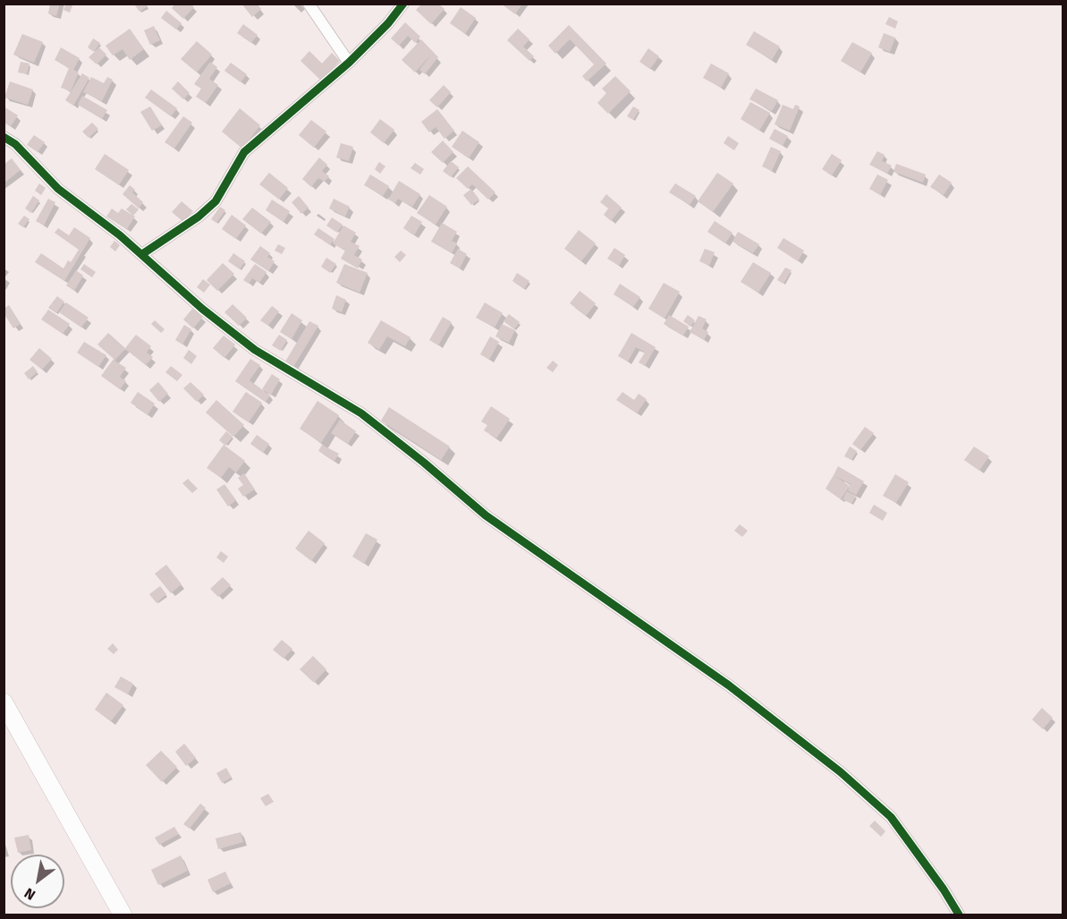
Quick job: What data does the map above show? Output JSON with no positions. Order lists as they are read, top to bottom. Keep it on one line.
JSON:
{"north":"bottom left"}
